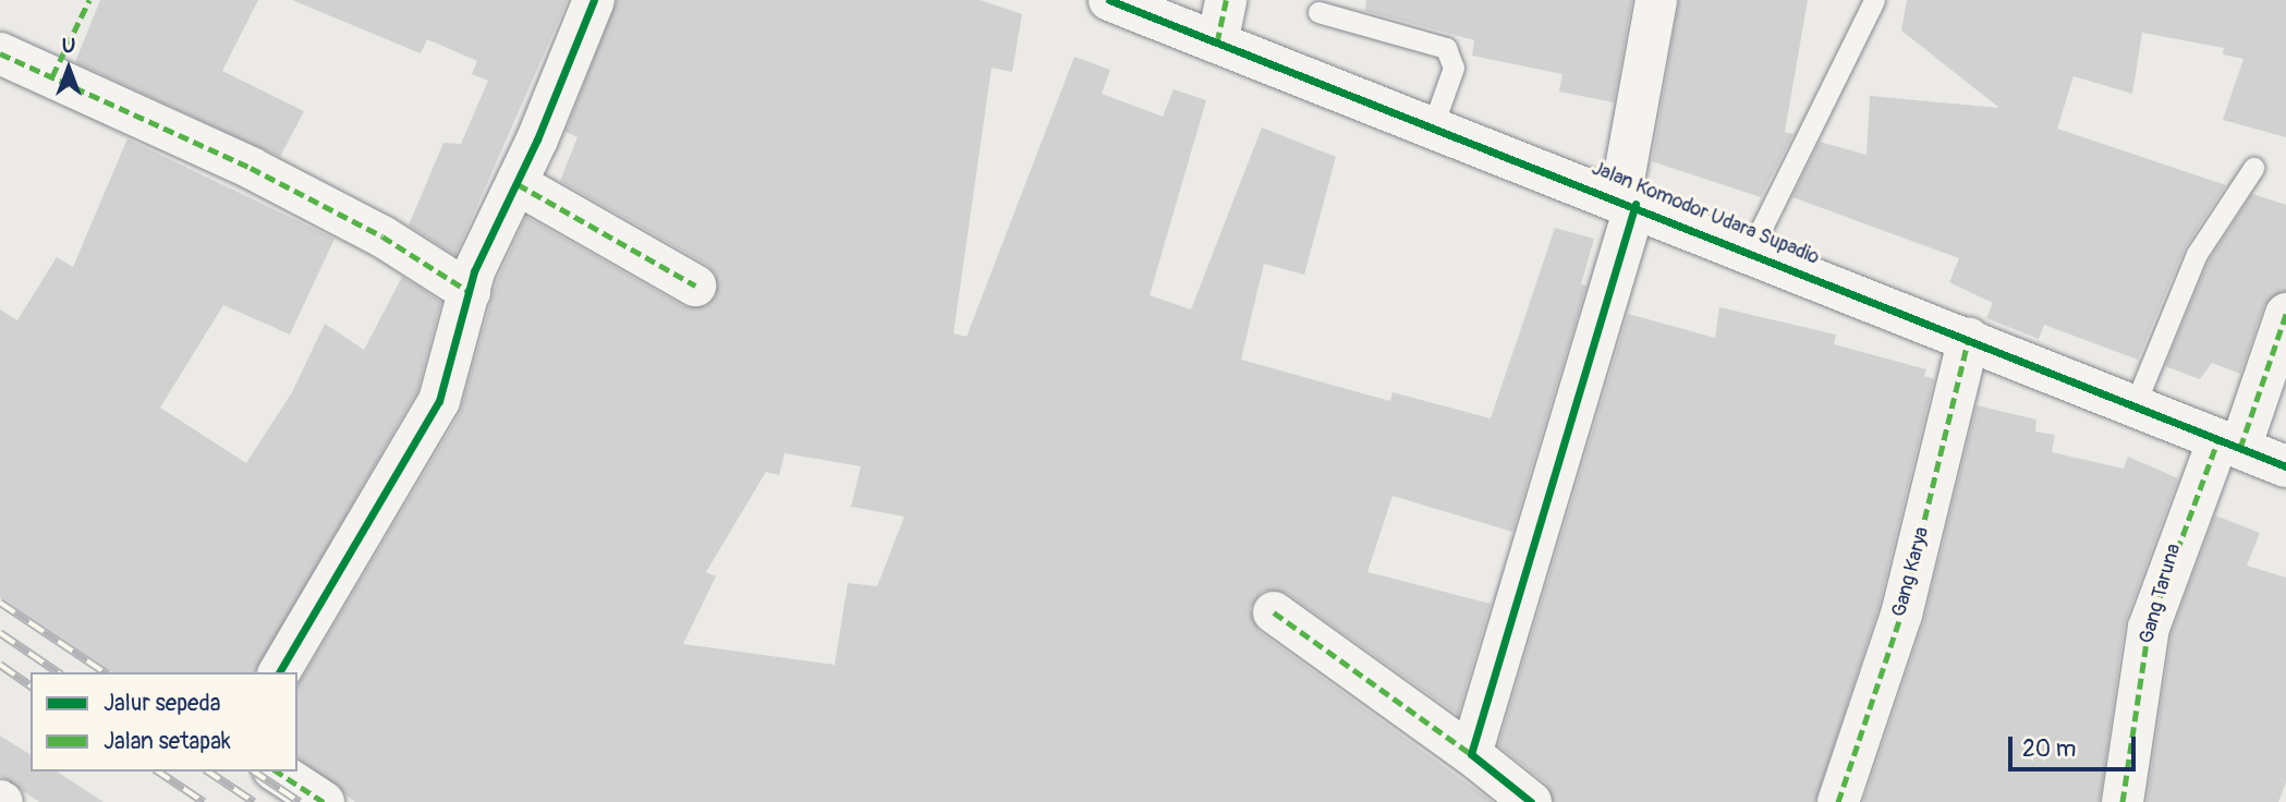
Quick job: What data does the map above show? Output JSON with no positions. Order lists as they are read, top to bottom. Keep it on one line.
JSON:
{"streets":{"street":["Jalan Komodor Udara Supadio","Gang Karya","Gang Taruna"]},"crossings":[["Jalan Komodor Udara Supadio","Gang Karya"],["Jalan Komodor Udara Supadio","Gang Taruna"]],"legend":["Jalur sepeda","Jalan setapak"],"scale_bar":"20 m","north":"top"}
